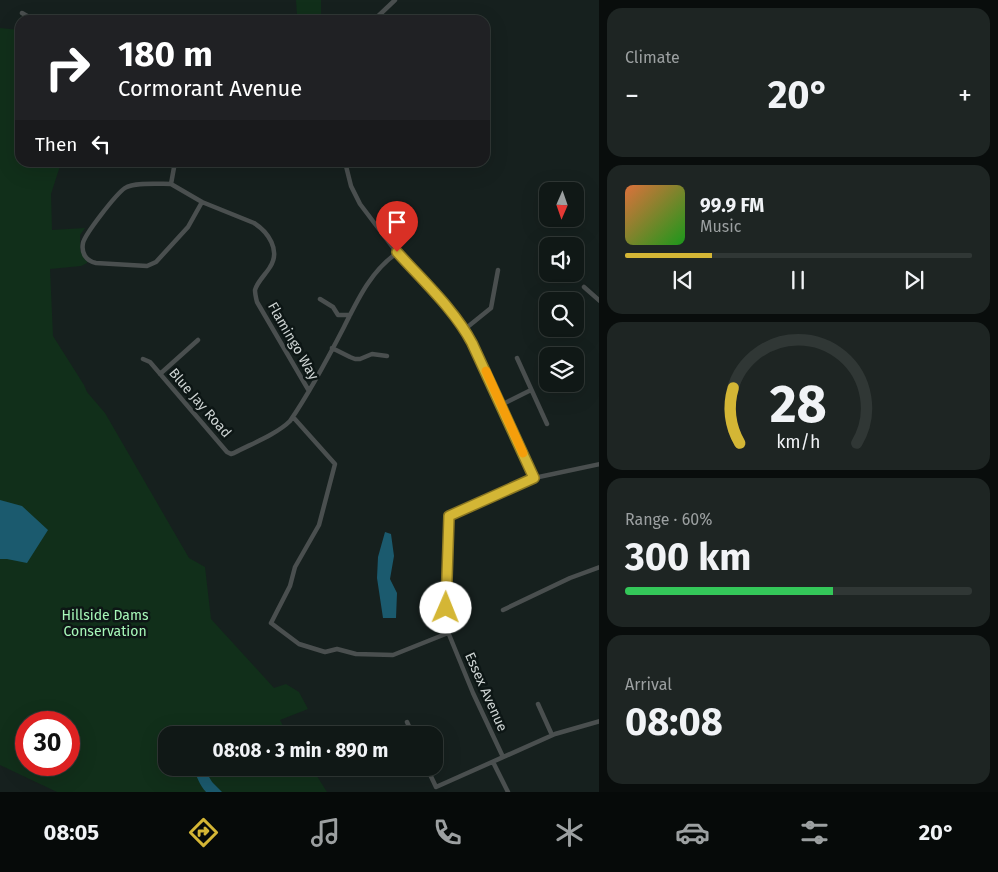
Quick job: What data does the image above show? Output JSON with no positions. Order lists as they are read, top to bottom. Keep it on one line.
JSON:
{"streets":{"street":["Flamingo Way","Blue Jay Road","Essex Avenue"]},"crossings":[["Flamingo Way","Blue Jay Road"]],"parks":["Hillside Dams Conservation"],"north":"bottom","page":{"tile":["Climate",["Range · 60%","300 km"],["Arrival","08:08"]],"turn":["180 m","Cormorant Avenue"],"heat":["−","20°","+"],"then":"Then","song":["99.9 FM","Music"],"limit":"30","trip":"08:08 · 3 min · 890 m","tabs":["08:05","20°"],"gauge":["28","km/h"]}}
